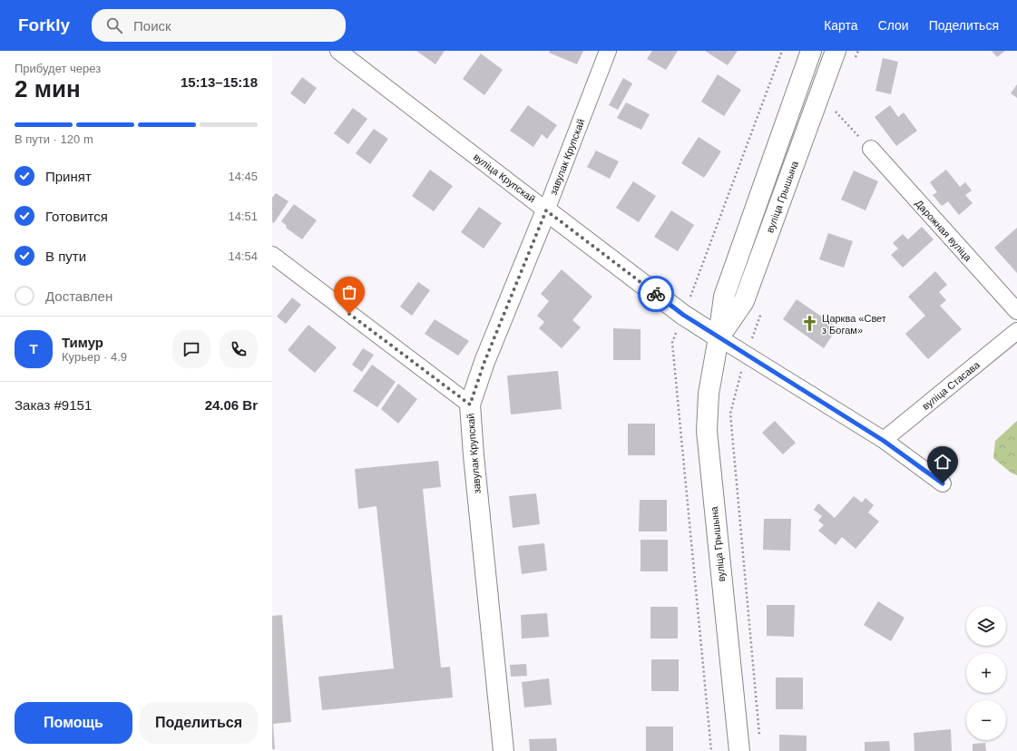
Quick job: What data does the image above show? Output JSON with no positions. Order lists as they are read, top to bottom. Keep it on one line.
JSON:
{"streets":{"main road":["завулак Крупскай","вуліца Крупскай","вуліца Грышына"],"street":["Дарожная вуліца","вуліца Стасава"]},"crossings":[["завулак Крупскай","вуліца Крупскай"],["вуліца Крупскай","вуліца Грышына"],["вуліца Крупскай","вуліца Стасава"]],"places":{"church":["Царква «Свет з Богам»"]},"page":{"header":"Forkly","search":"Поиск","nav":["Карта","Слои","Поделиться"],"heading":["2 мин","Прибудет через","15:13–15:18"],"panel":["Тимур","Курьер · 4.9","Заказ #9151","24.06 Br"],"bar":"В пути · 120 m","list":[["Принят","14:45"],["Готовится","14:51"],["В пути","14:54"],"Доставлен"],"round":"Т","map_buttons":["+","−"],"buttons":["Помощь","Поделиться"]}}
